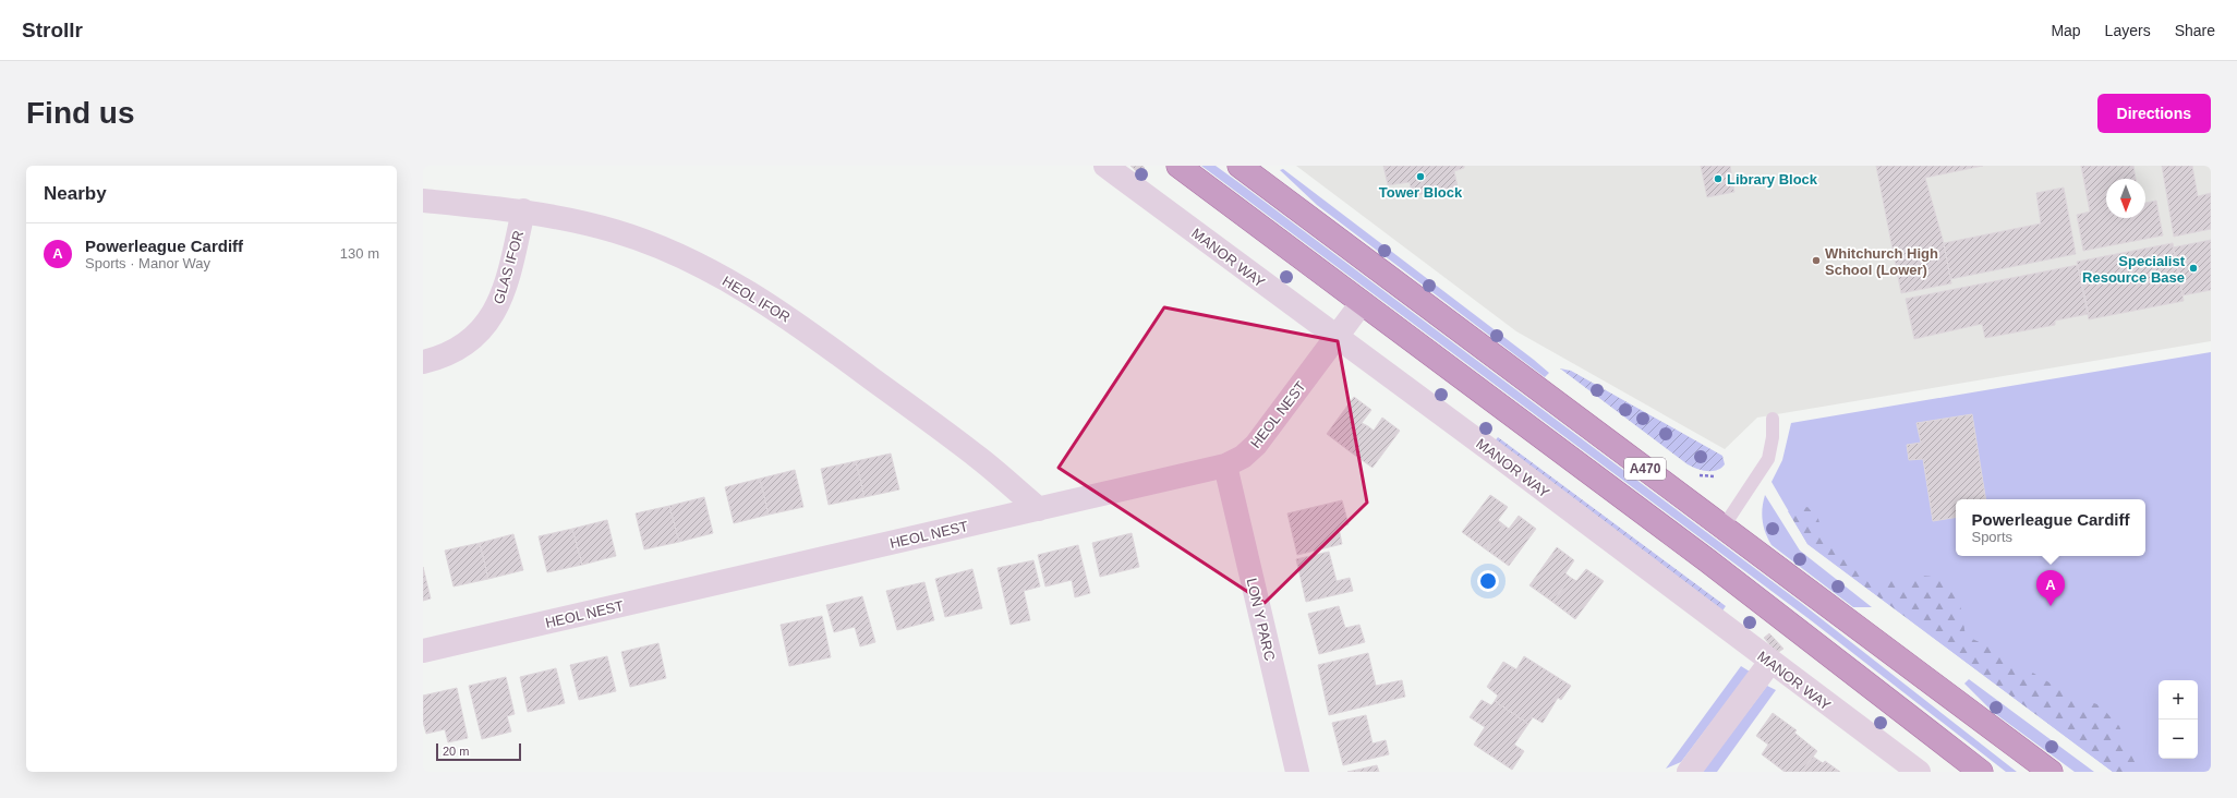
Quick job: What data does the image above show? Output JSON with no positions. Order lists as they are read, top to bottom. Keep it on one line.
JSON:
{"streets":{"highway":["A470"],"street":["MANOR WAY","GLAS IFOR","HEOL IFOR","HEOL NEST","LON Y PARC"]},"crossings":[["MANOR WAY","HEOL NEST"],["GLAS IFOR","HEOL IFOR"],["HEOL IFOR","HEOL NEST"],["HEOL NEST","A470"],["HEOL NEST","LON Y PARC"]],"places":["Tower Block","Library Block","Whitchurch High School (Lower)","Specialist Resource Base"],"scale_bar":"20 m","north":"bottom","page":{"header":"Strollr","nav":["Map","Layers","Share"],"buttons":"Directions","title":"Find us","heading":"Nearby","list":[{"mark":"A","name":"Powerleague Cardiff","note":"Sports · Manor Way","value":"130 m"}],"popup":["Powerleague Cardiff","Sports"],"pins":"A","map_buttons":["+","−"],"scale":"20 m"}}
